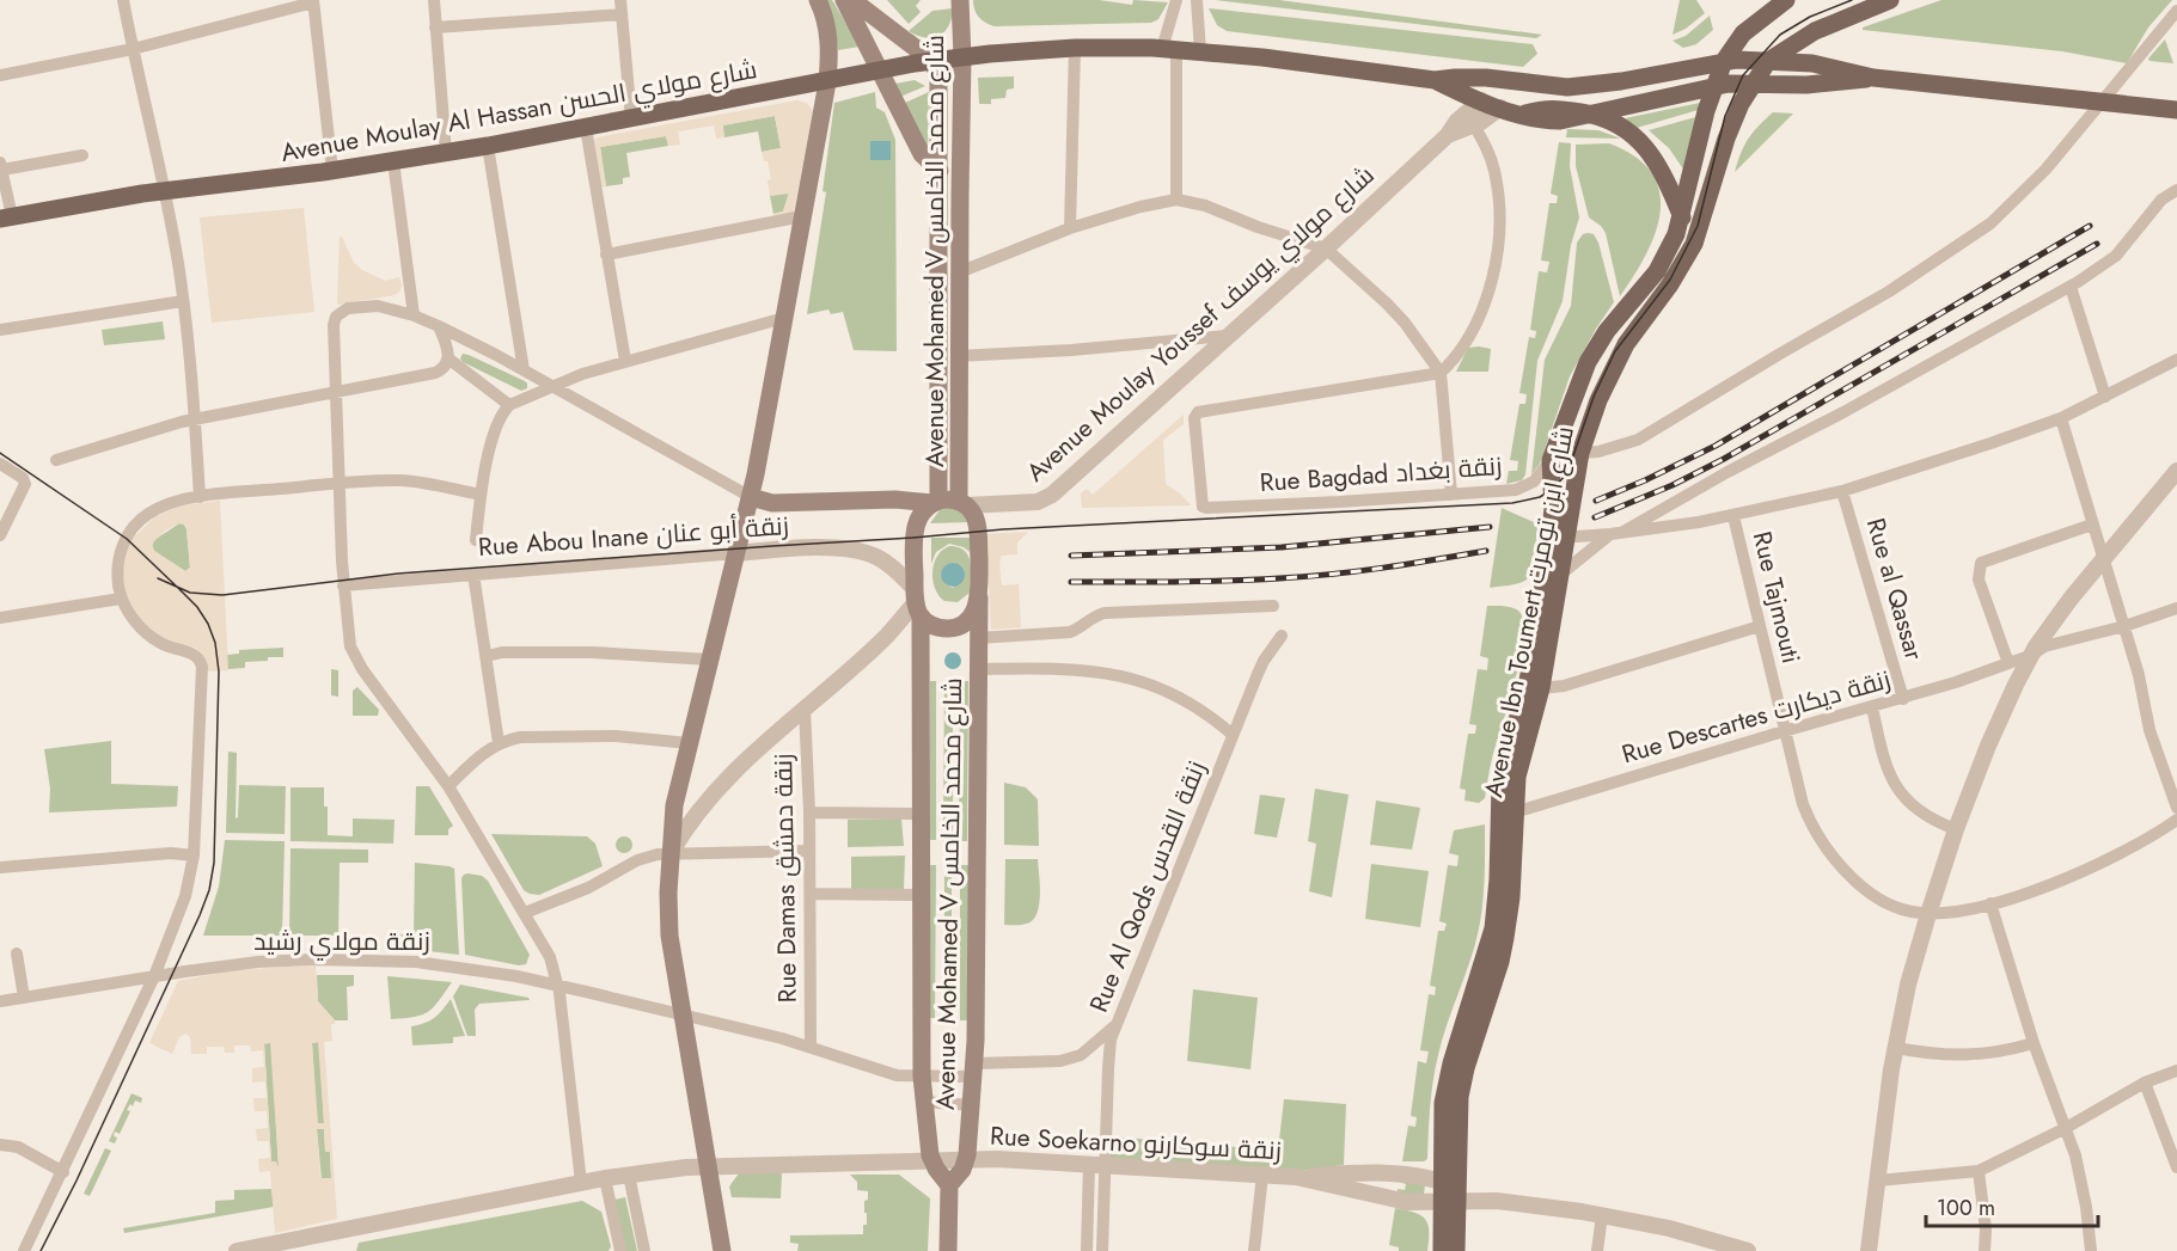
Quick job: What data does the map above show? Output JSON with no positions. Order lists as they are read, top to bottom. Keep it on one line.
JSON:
{"streets":{"main road":["Avenue Moulay Al Hassan شارع مولاي الحسن","Avenue Mohamed V شارع محمد الخامس","Avenue Ibn Toumert شارع ابن تومرت"],"street":["Avenue Moulay Youssef شارع مولاي يوسف","Rue Bagdad زنقة بغداد","Rue Abou Inane زنقة أبو عنان","Rue al Qassar","Rue Tajmouti","Rue Descartes زنقة ديكارت","Rue Damas زنقة دمشق","Rue Al Qods زنقة القدس","زنقة مولاي رشيد","Rue Soekarno زنقة سوكارنو"]},"crossings":[["Avenue Moulay Al Hassan شارع مولاي الحسن","Avenue Mohamed V شارع محمد الخامس"],["Avenue Mohamed V شارع محمد الخامس","Avenue Moulay Youssef شارع مولاي يوسف"],["Avenue Mohamed V شارع محمد الخامس","Rue Abou Inane زنقة أبو عنان"],["Avenue Mohamed V شارع محمد الخامس","زنقة مولاي رشيد"],["Avenue Mohamed V شارع محمد الخامس","Rue Soekarno زنقة سوكارنو"],["Rue Bagdad زنقة بغداد","Avenue Ibn Toumert شارع ابن تومرت"],["Rue al Qassar","Rue Descartes زنقة ديكارت"],["Rue Tajmouti","Rue Descartes زنقة ديكارت"],["Avenue Ibn Toumert شارع ابن تومرت","Rue Descartes زنقة ديكارت"],["Avenue Ibn Toumert شارع ابن تومرت","Rue Soekarno زنقة سوكارنو"],["Rue Damas زنقة دمشق","زنقة مولاي رشيد"],["Rue Al Qods زنقة القدس","زنقة مولاي رشيد"],["Rue Al Qods زنقة القدس","Rue Soekarno زنقة سوكارنو"]],"scale_bar":"100 m"}
